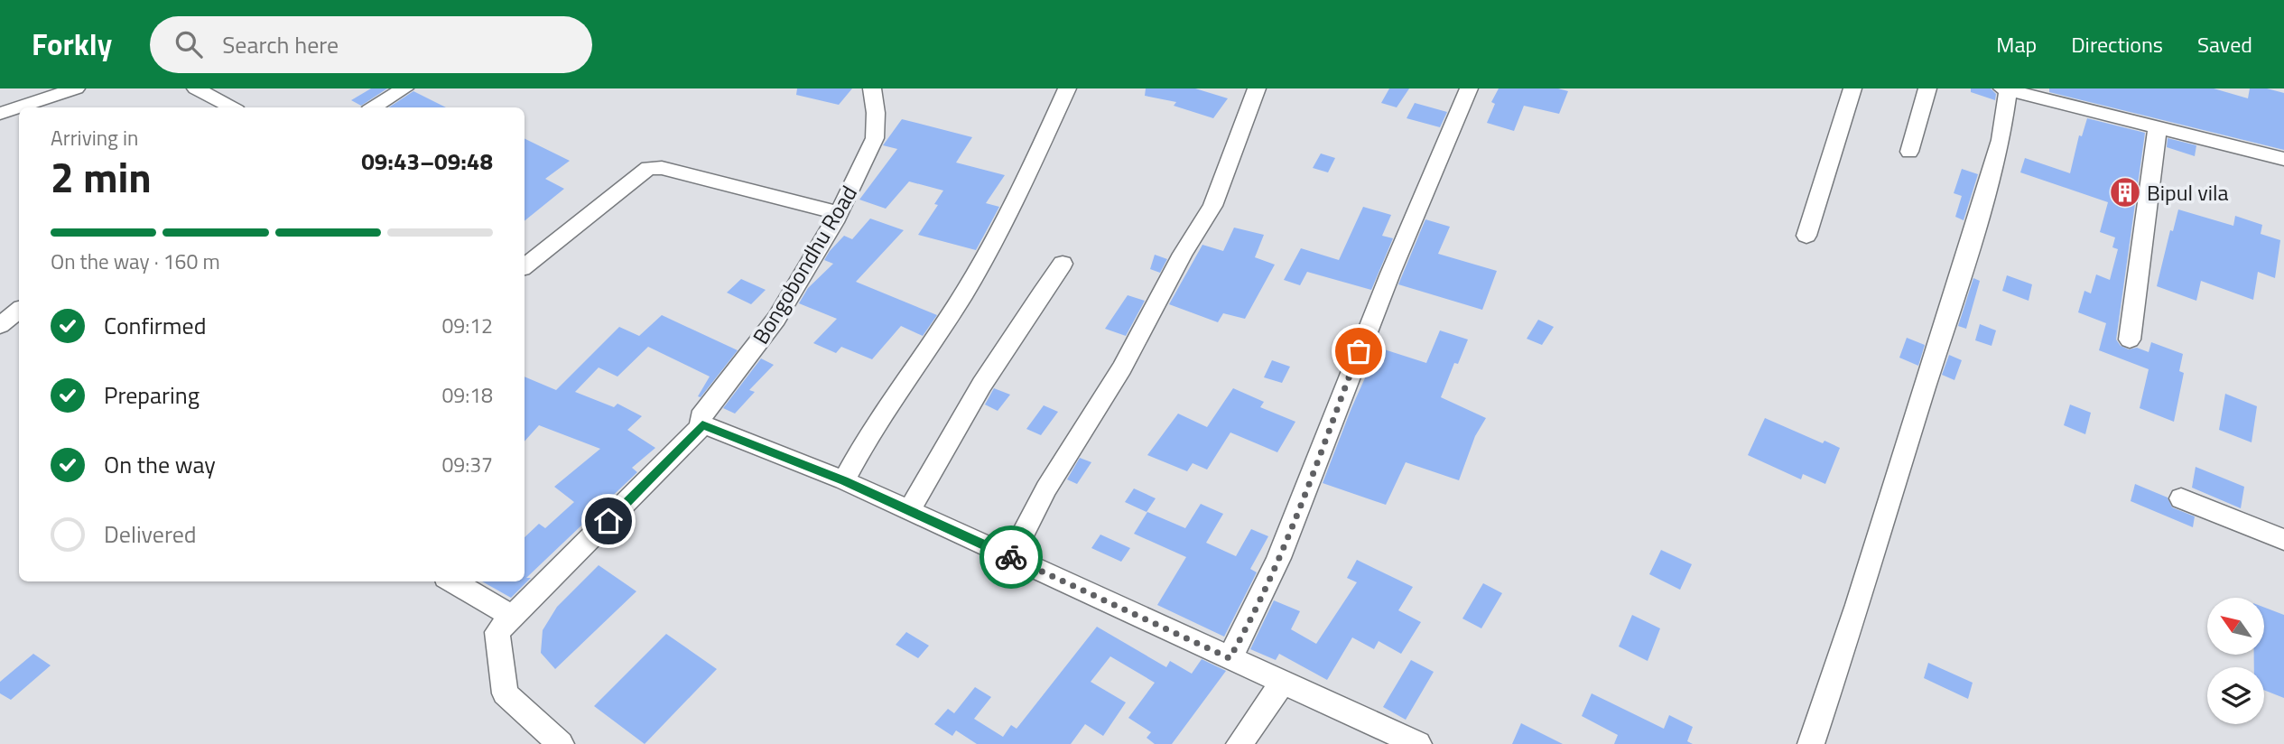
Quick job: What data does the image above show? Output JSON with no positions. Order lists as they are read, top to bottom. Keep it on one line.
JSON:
{"streets":{"street":["Bongobondhu Road"]},"places":{"building":["Bipul vila"]},"north":"top left","page":{"header":"Forkly","search":"Search here","nav":["Map","Directions","Saved"],"heading":["2 min","Arriving in","09:43–09:48"],"bar":"On the way · 160 m","list":[["Confirmed","09:12"],["Preparing","09:18"],["On the way","09:37"],"Delivered"]}}
